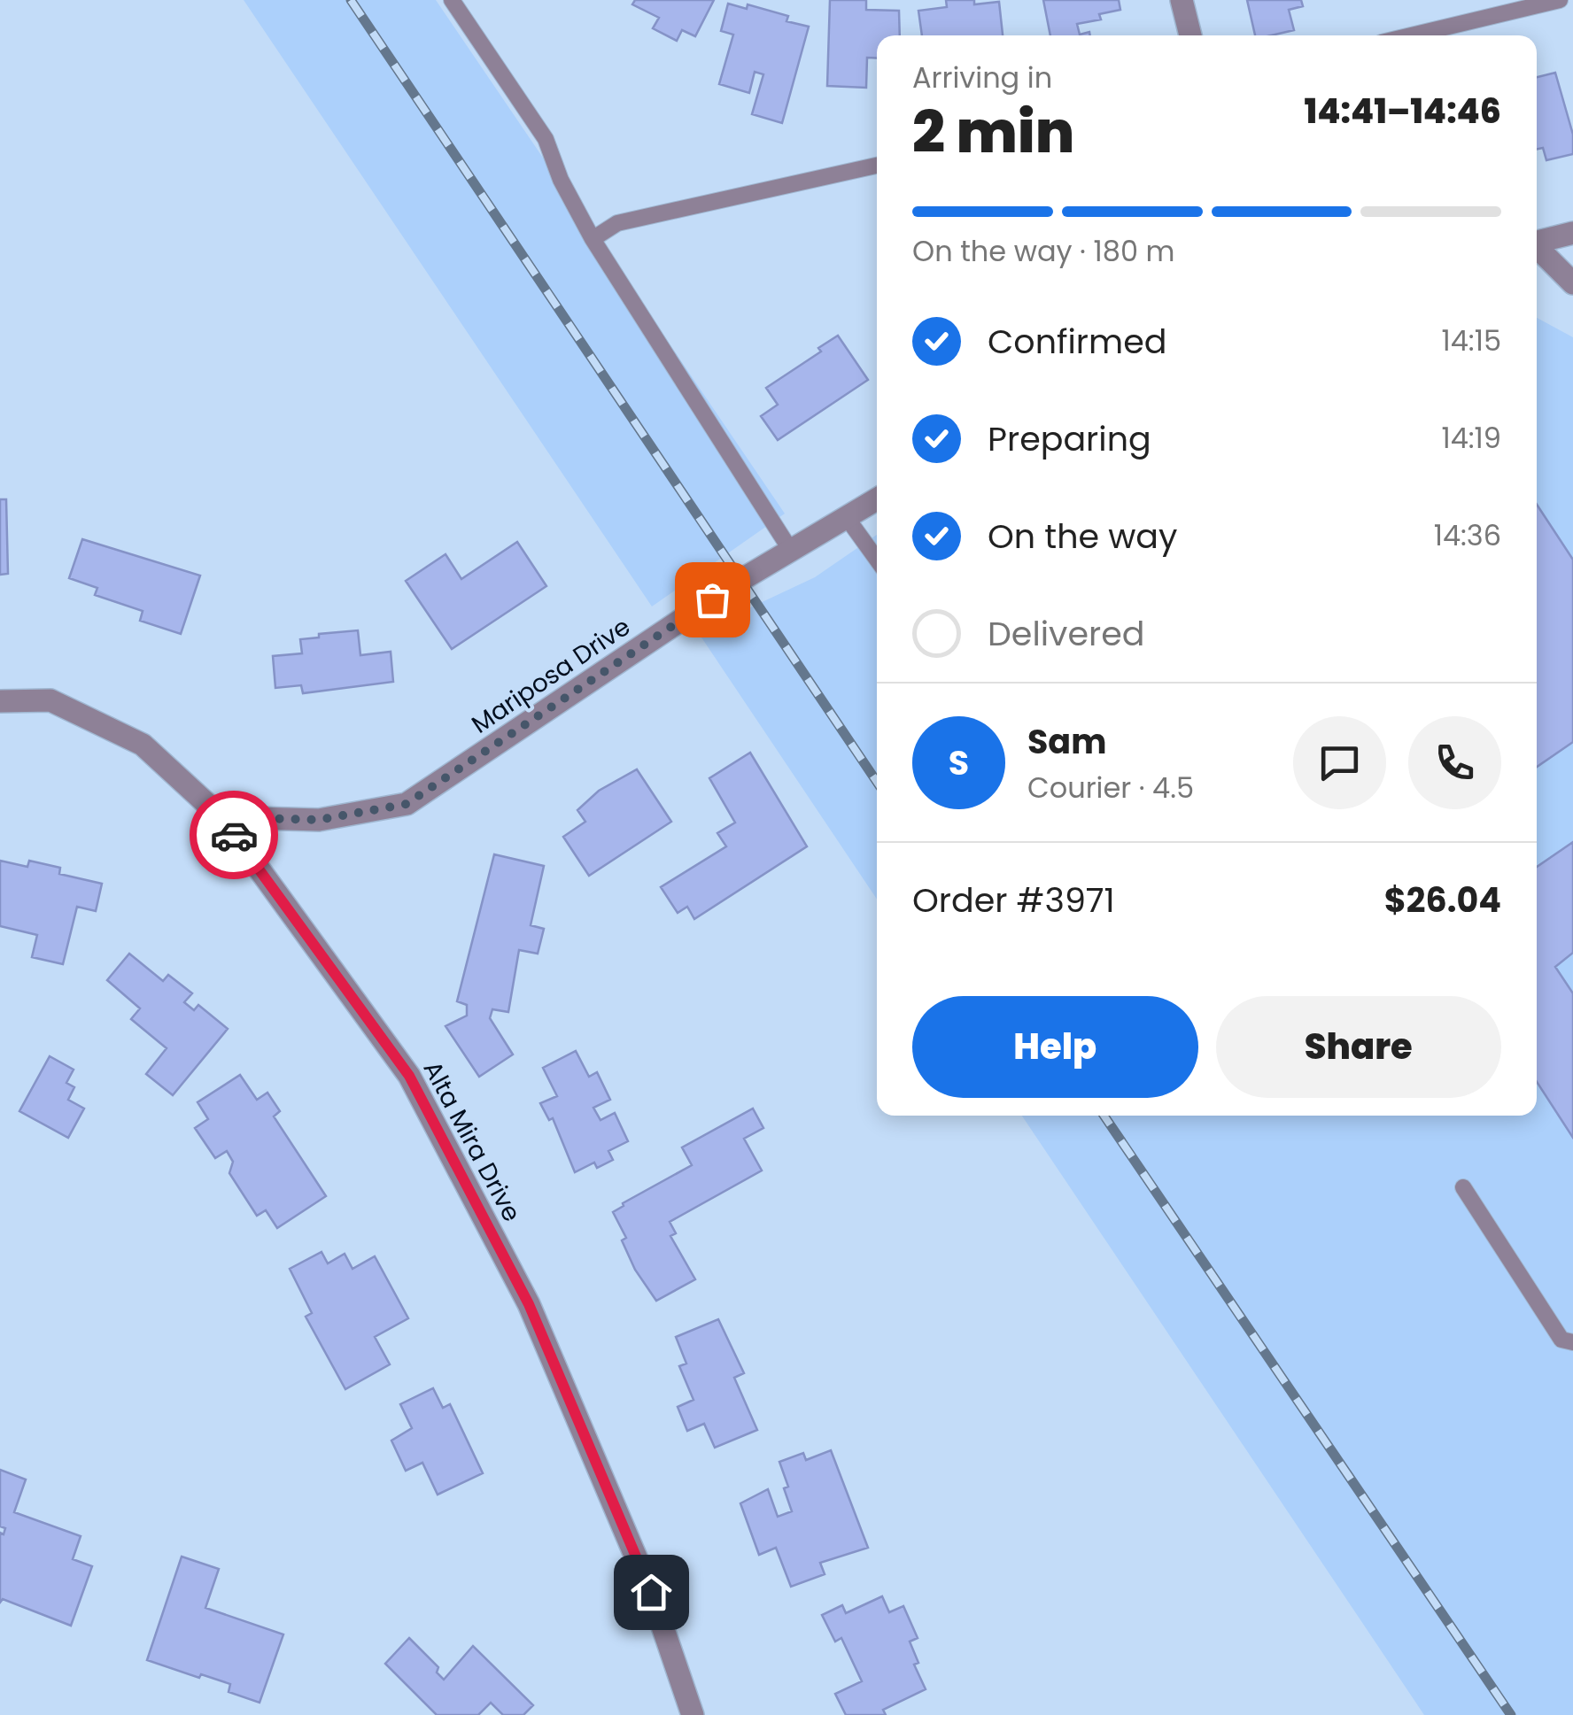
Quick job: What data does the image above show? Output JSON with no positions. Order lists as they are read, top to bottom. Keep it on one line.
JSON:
{"streets":{"street":["Mariposa Drive","Alta Mira Drive"]},"crossings":[["Mariposa Drive","Alta Mira Drive"]],"page":{"heading":["2 min","Arriving in","14:41–14:46"],"panel":["Sam","Courier · 4.5","Order #3971","$26.04"],"bar":"On the way · 180 m","list":[["Confirmed","14:15"],["Preparing","14:19"],["On the way","14:36"],"Delivered"],"round":"S","buttons":["Help","Share"]}}
